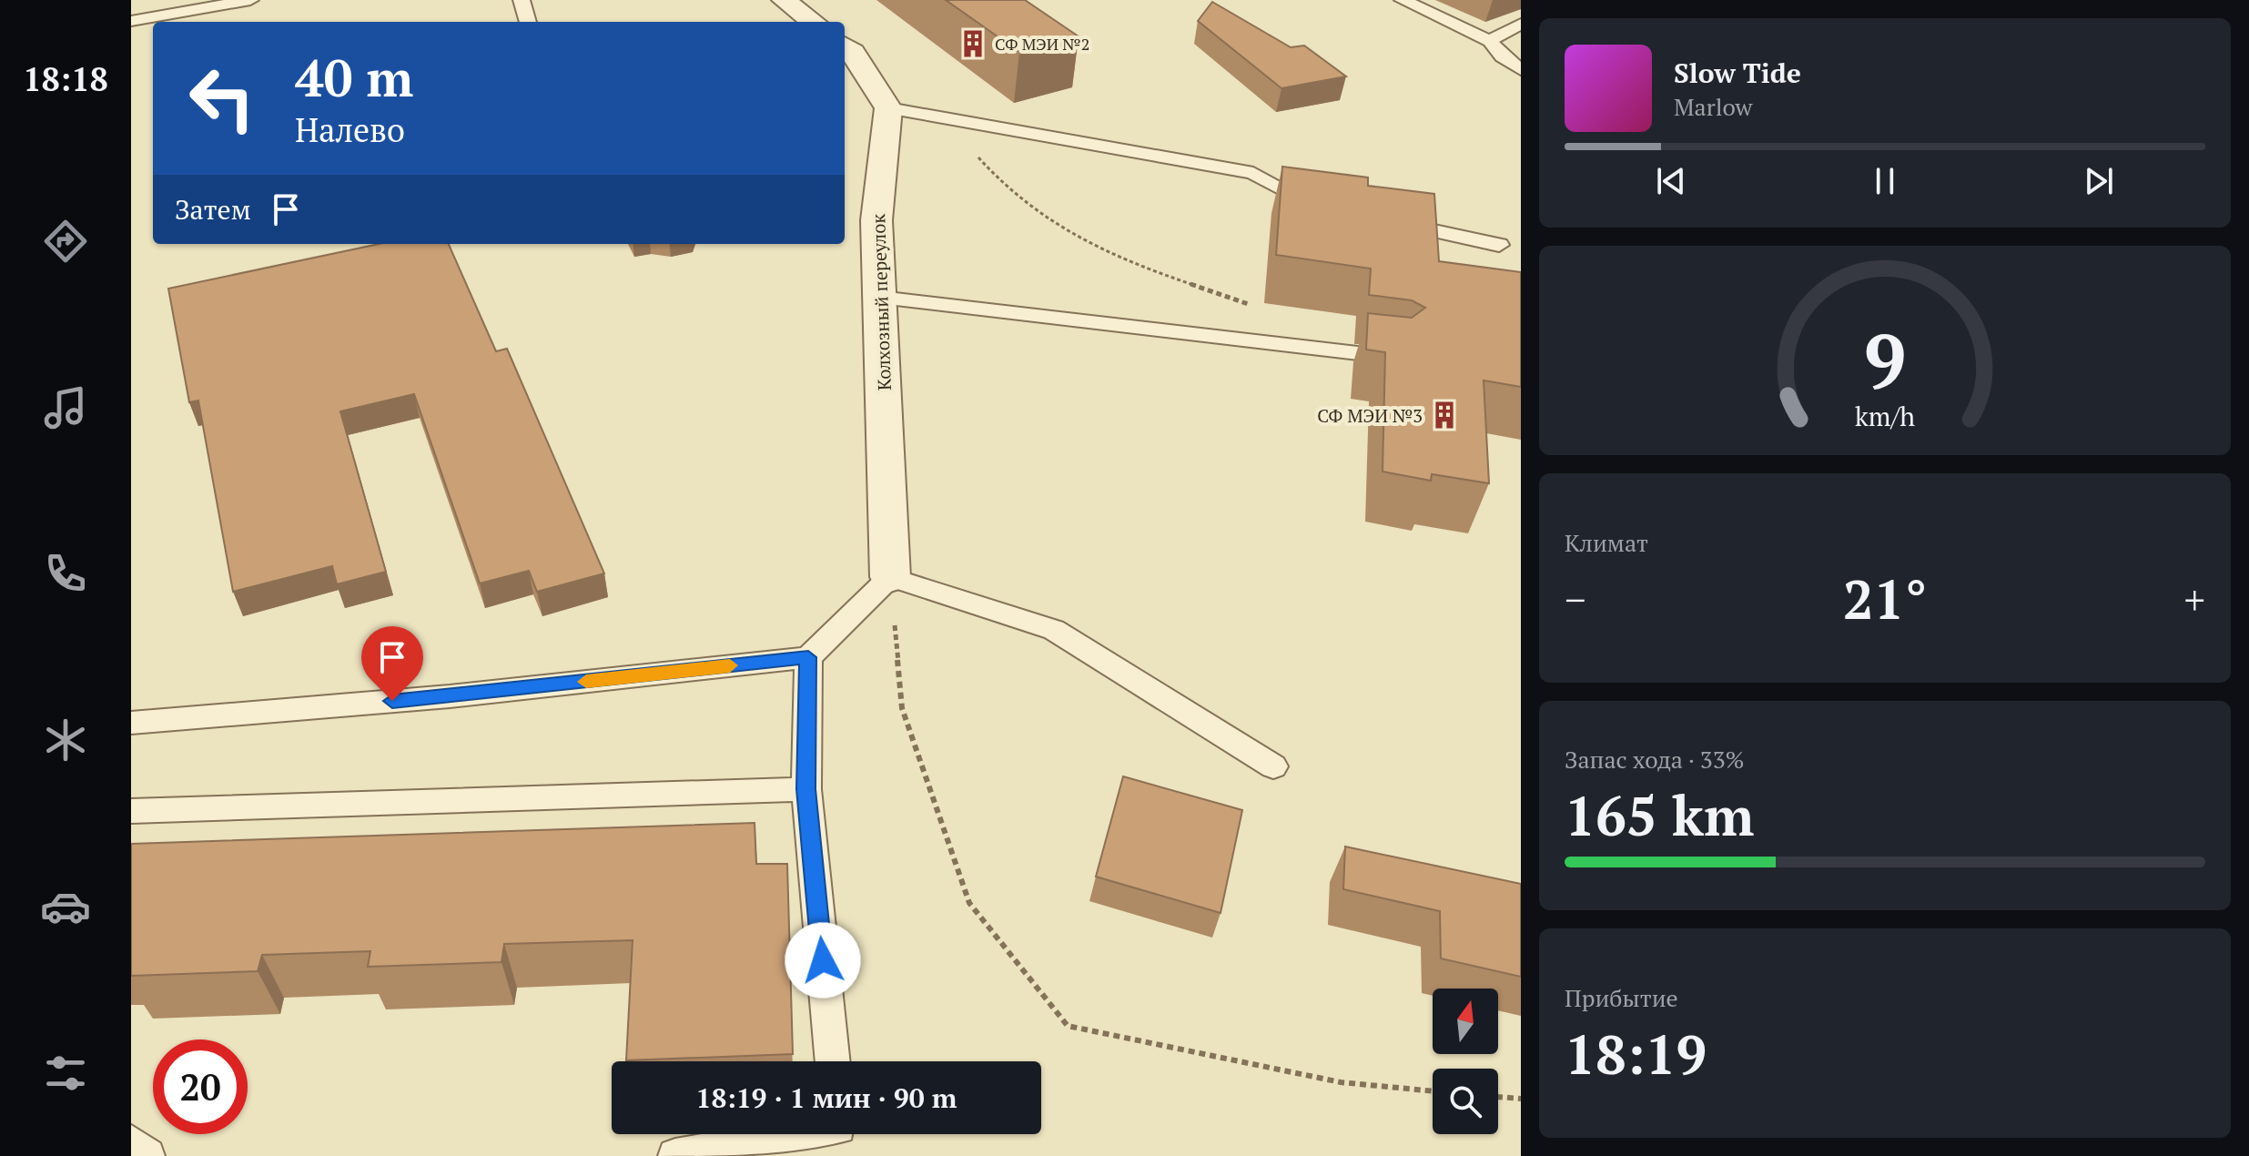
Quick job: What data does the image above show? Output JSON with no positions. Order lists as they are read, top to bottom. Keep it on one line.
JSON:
{"streets":{"street":["Колхозный переулок"]},"places":{"building":["СФ МЭИ №2","СФ МЭИ №3"]},"north":"top","page":{"tabs":"18:18","turn":["40 m","Налево"],"song":["Slow Tide","Marlow"],"then":"Затем","tile":["Климат",["Запас хода · 33%","165 km"],["Прибытие","18:19"]],"heat":["−","21°","+"],"limit":"20","trip":"18:19 · 1 мин · 90 m","gauge":["9","km/h"]}}
